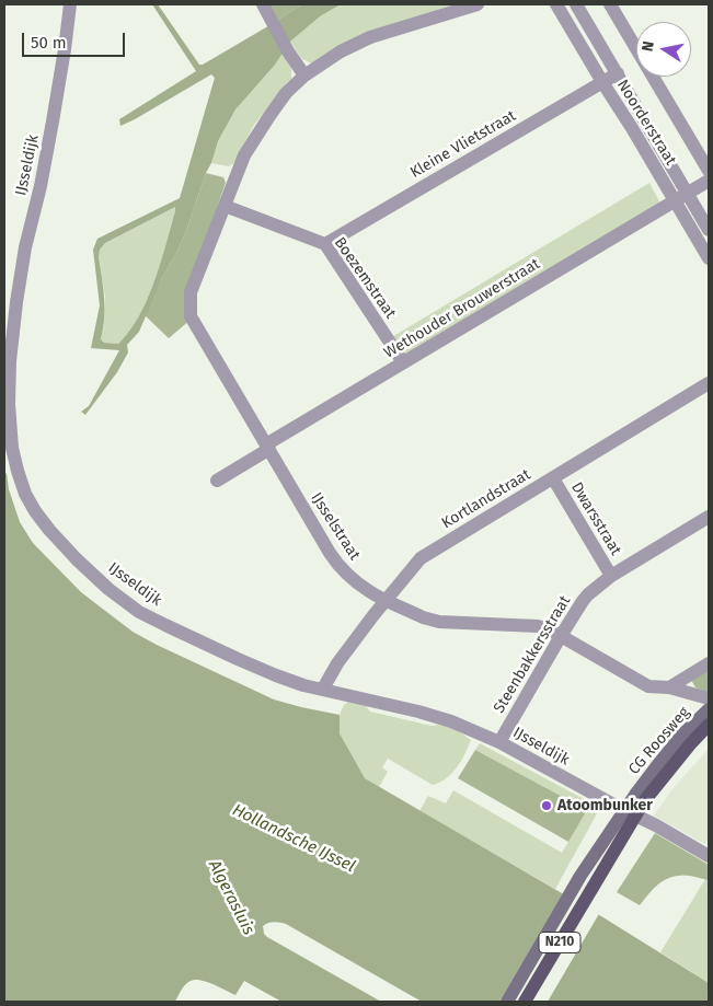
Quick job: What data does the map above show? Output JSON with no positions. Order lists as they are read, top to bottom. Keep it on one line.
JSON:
{"streets":{"main road":["CG Roosweg","N210"],"street":["Noorderstraat","Kleine Vlietstraat","IJsseldijk","Boezemstraat","Wethouder Brouwerstraat","Kortlandstraat","Dwarsstraat","IJsselstraat","Steenbakkersstraat"]},"crossings":[["Noorderstraat","Kleine Vlietstraat"],["Noorderstraat","Wethouder Brouwerstraat"],["Kleine Vlietstraat","Boezemstraat"],["IJsseldijk","Kortlandstraat"],["IJsseldijk","Steenbakkersstraat"],["Boezemstraat","Wethouder Brouwerstraat"],["Boezemstraat","IJsselstraat"],["Wethouder Brouwerstraat","IJsselstraat"],["Kortlandstraat","Dwarsstraat"],["Kortlandstraat","IJsselstraat"],["Dwarsstraat","Steenbakkersstraat"],["IJsselstraat","Steenbakkersstraat"]],"water":["Hollandsche IJssel","Algerasluis"],"places":["Atoombunker"],"scale_bar":"50 m","north":"left"}
